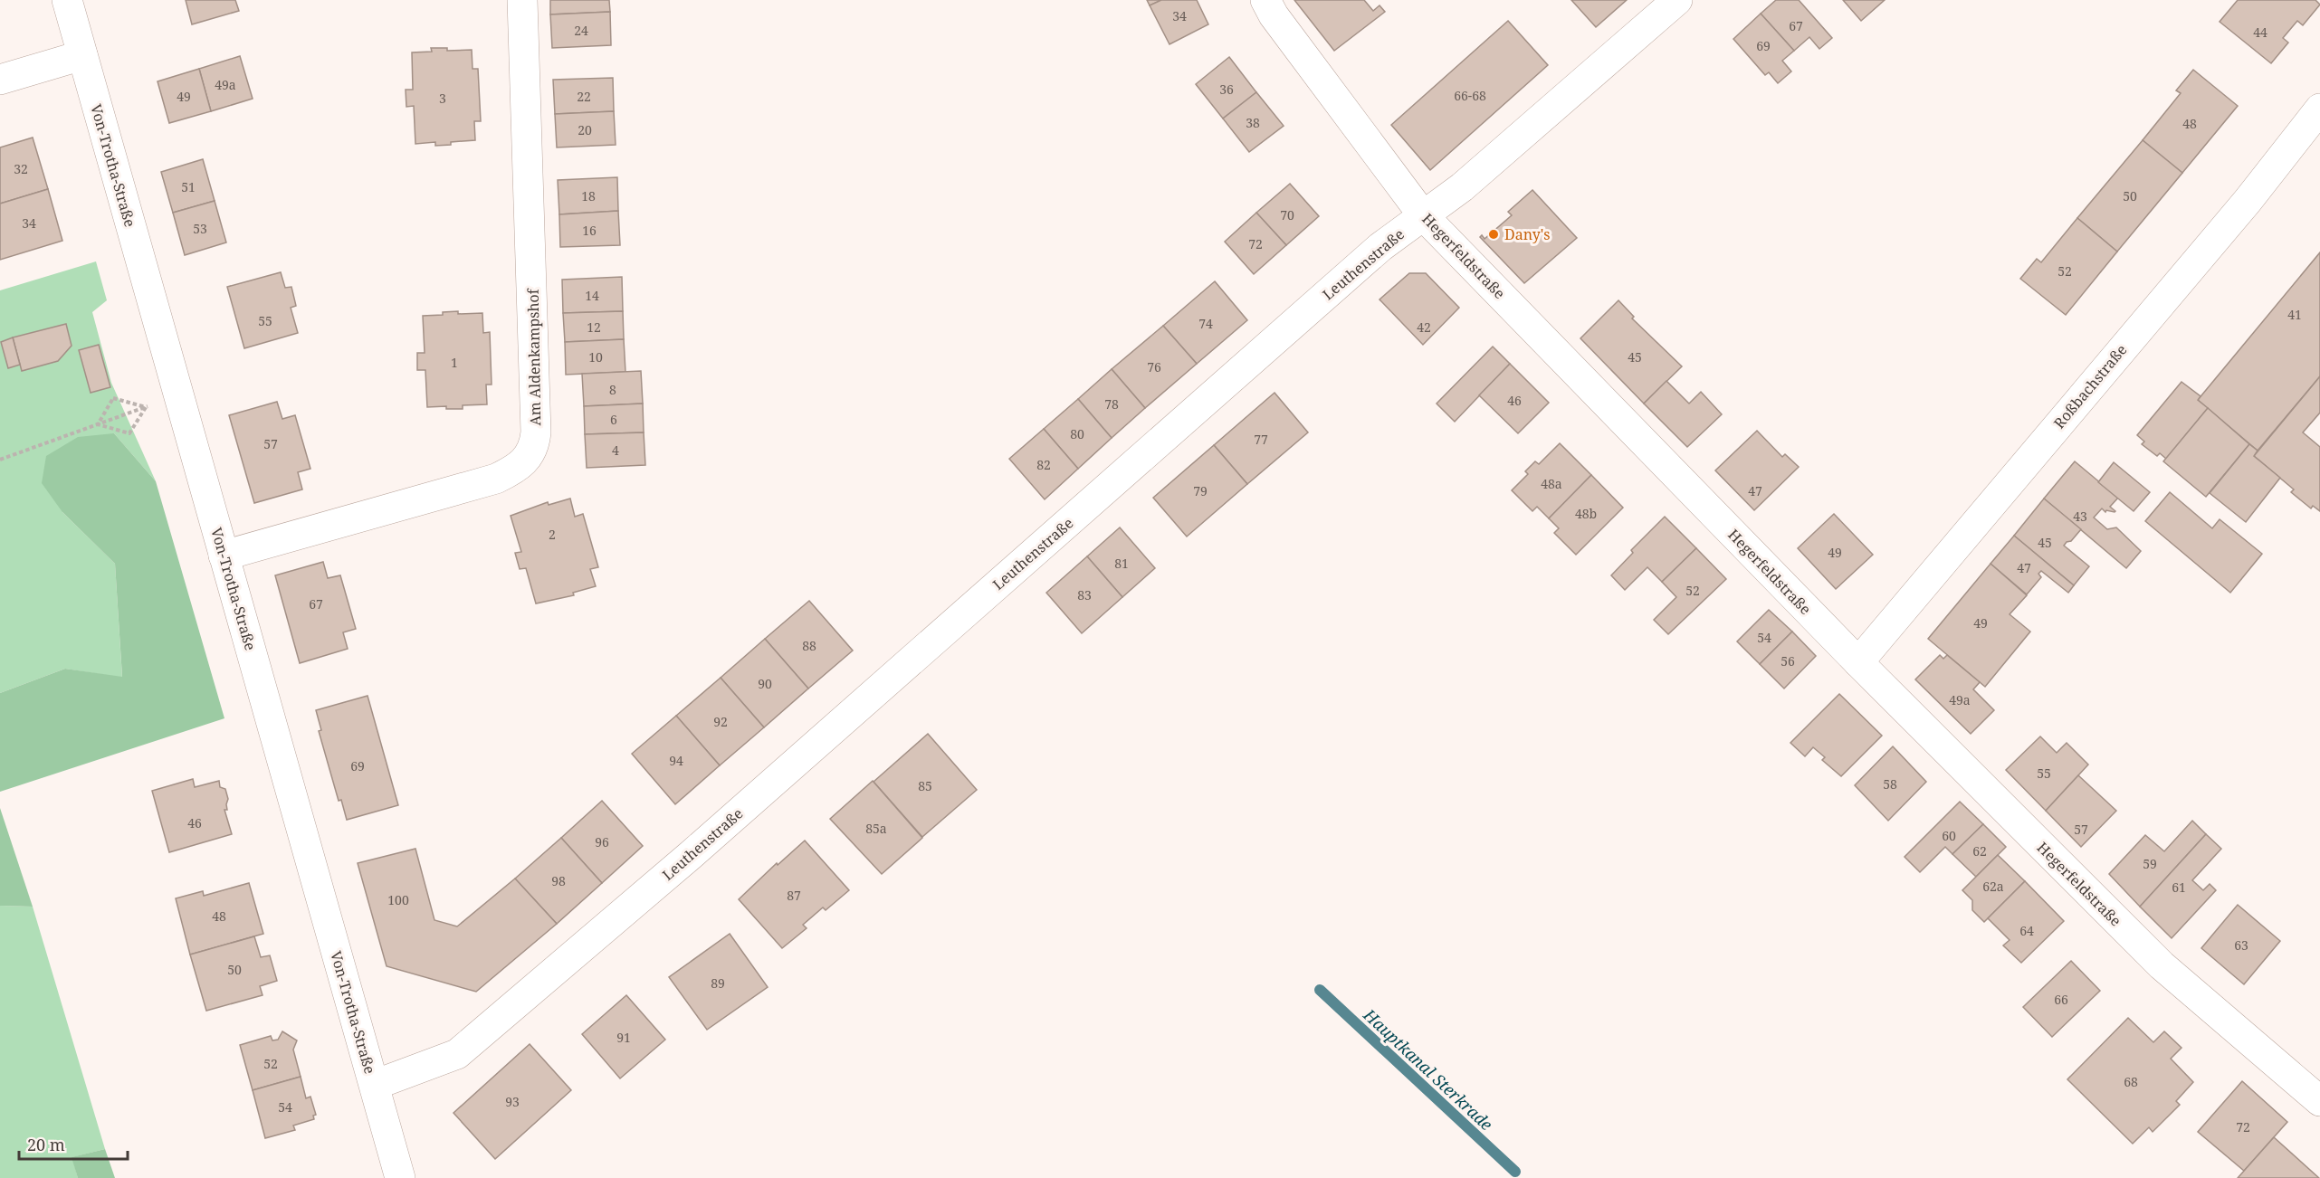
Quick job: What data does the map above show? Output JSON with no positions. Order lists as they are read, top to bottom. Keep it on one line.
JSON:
{"streets":{"street":["Von-Trotha-Straße","Hegerfeldstraße","Leuthenstraße","Am Aldenkampshof","Roßbachstraße"]},"crossings":[["Von-Trotha-Straße","Leuthenstraße"],["Von-Trotha-Straße","Am Aldenkampshof"],["Hegerfeldstraße","Leuthenstraße"],["Hegerfeldstraße","Roßbachstraße"]],"water":["Hauptkanal Sterkrade"],"places":["Dany's"],"house_numbers":["34","67","24","44","69","49a","36","66-68","49","22","3","38","48","20","32","51","18","50","70","34","53","16","72","52","14","41","55","74","12","42","10","45","1","76","8","46","78","6","80","77","57","4","82","48a","79","47","48b","43","2","45","49","81","47","52","83","67","49","54","88","56","90","49a","92","94","69","55","58","85","46","85a","57","60","96","62","59","98","62a","61","87","100","48","64","63","50","89","66","91","52","68","93","54","72"],"scale_bar":"20 m"}
